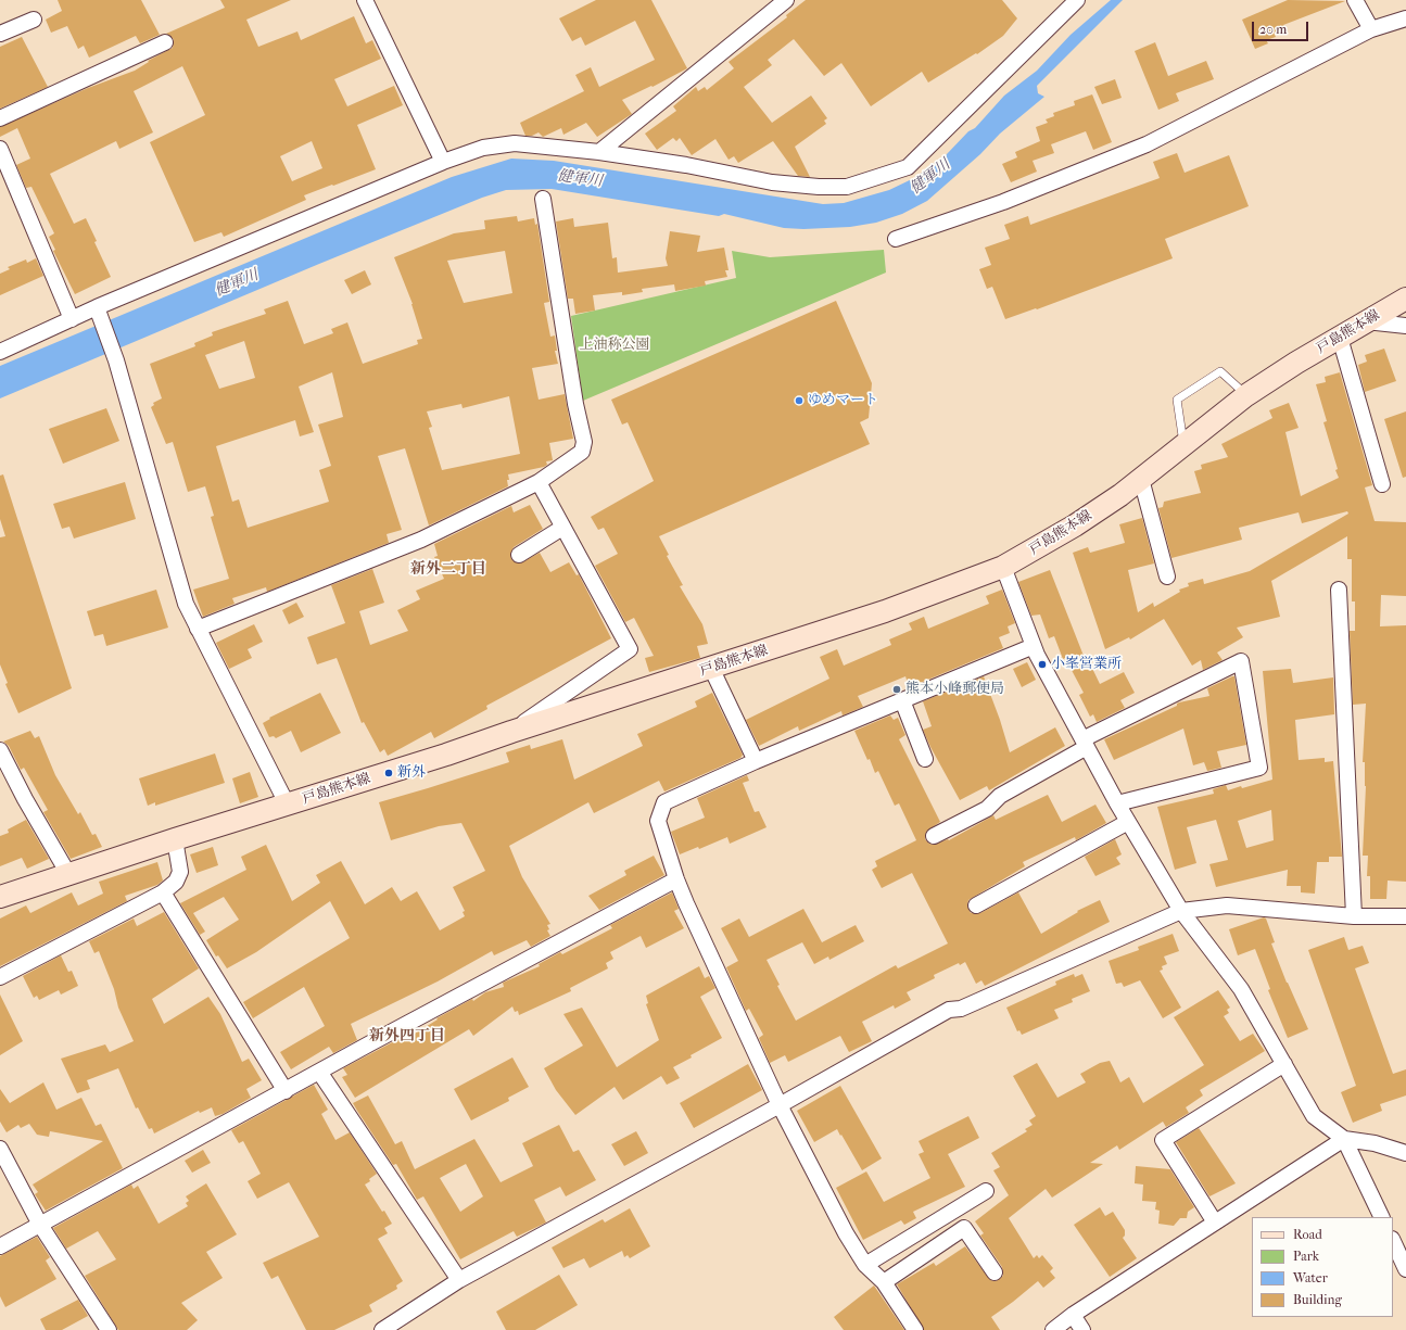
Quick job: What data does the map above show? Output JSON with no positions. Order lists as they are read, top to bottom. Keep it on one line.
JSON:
{"streets":{"main road":["戸島熊本線"]},"districts":["新外二丁目","新外四丁目"],"water":["健軍川"],"parks":["上油称公園"],"places":["ゆめマート","小峯営業所","熊本小峰郵便局","新外"],"legend":["Road","Park","Water","Building"],"scale_bar":"20 m"}
